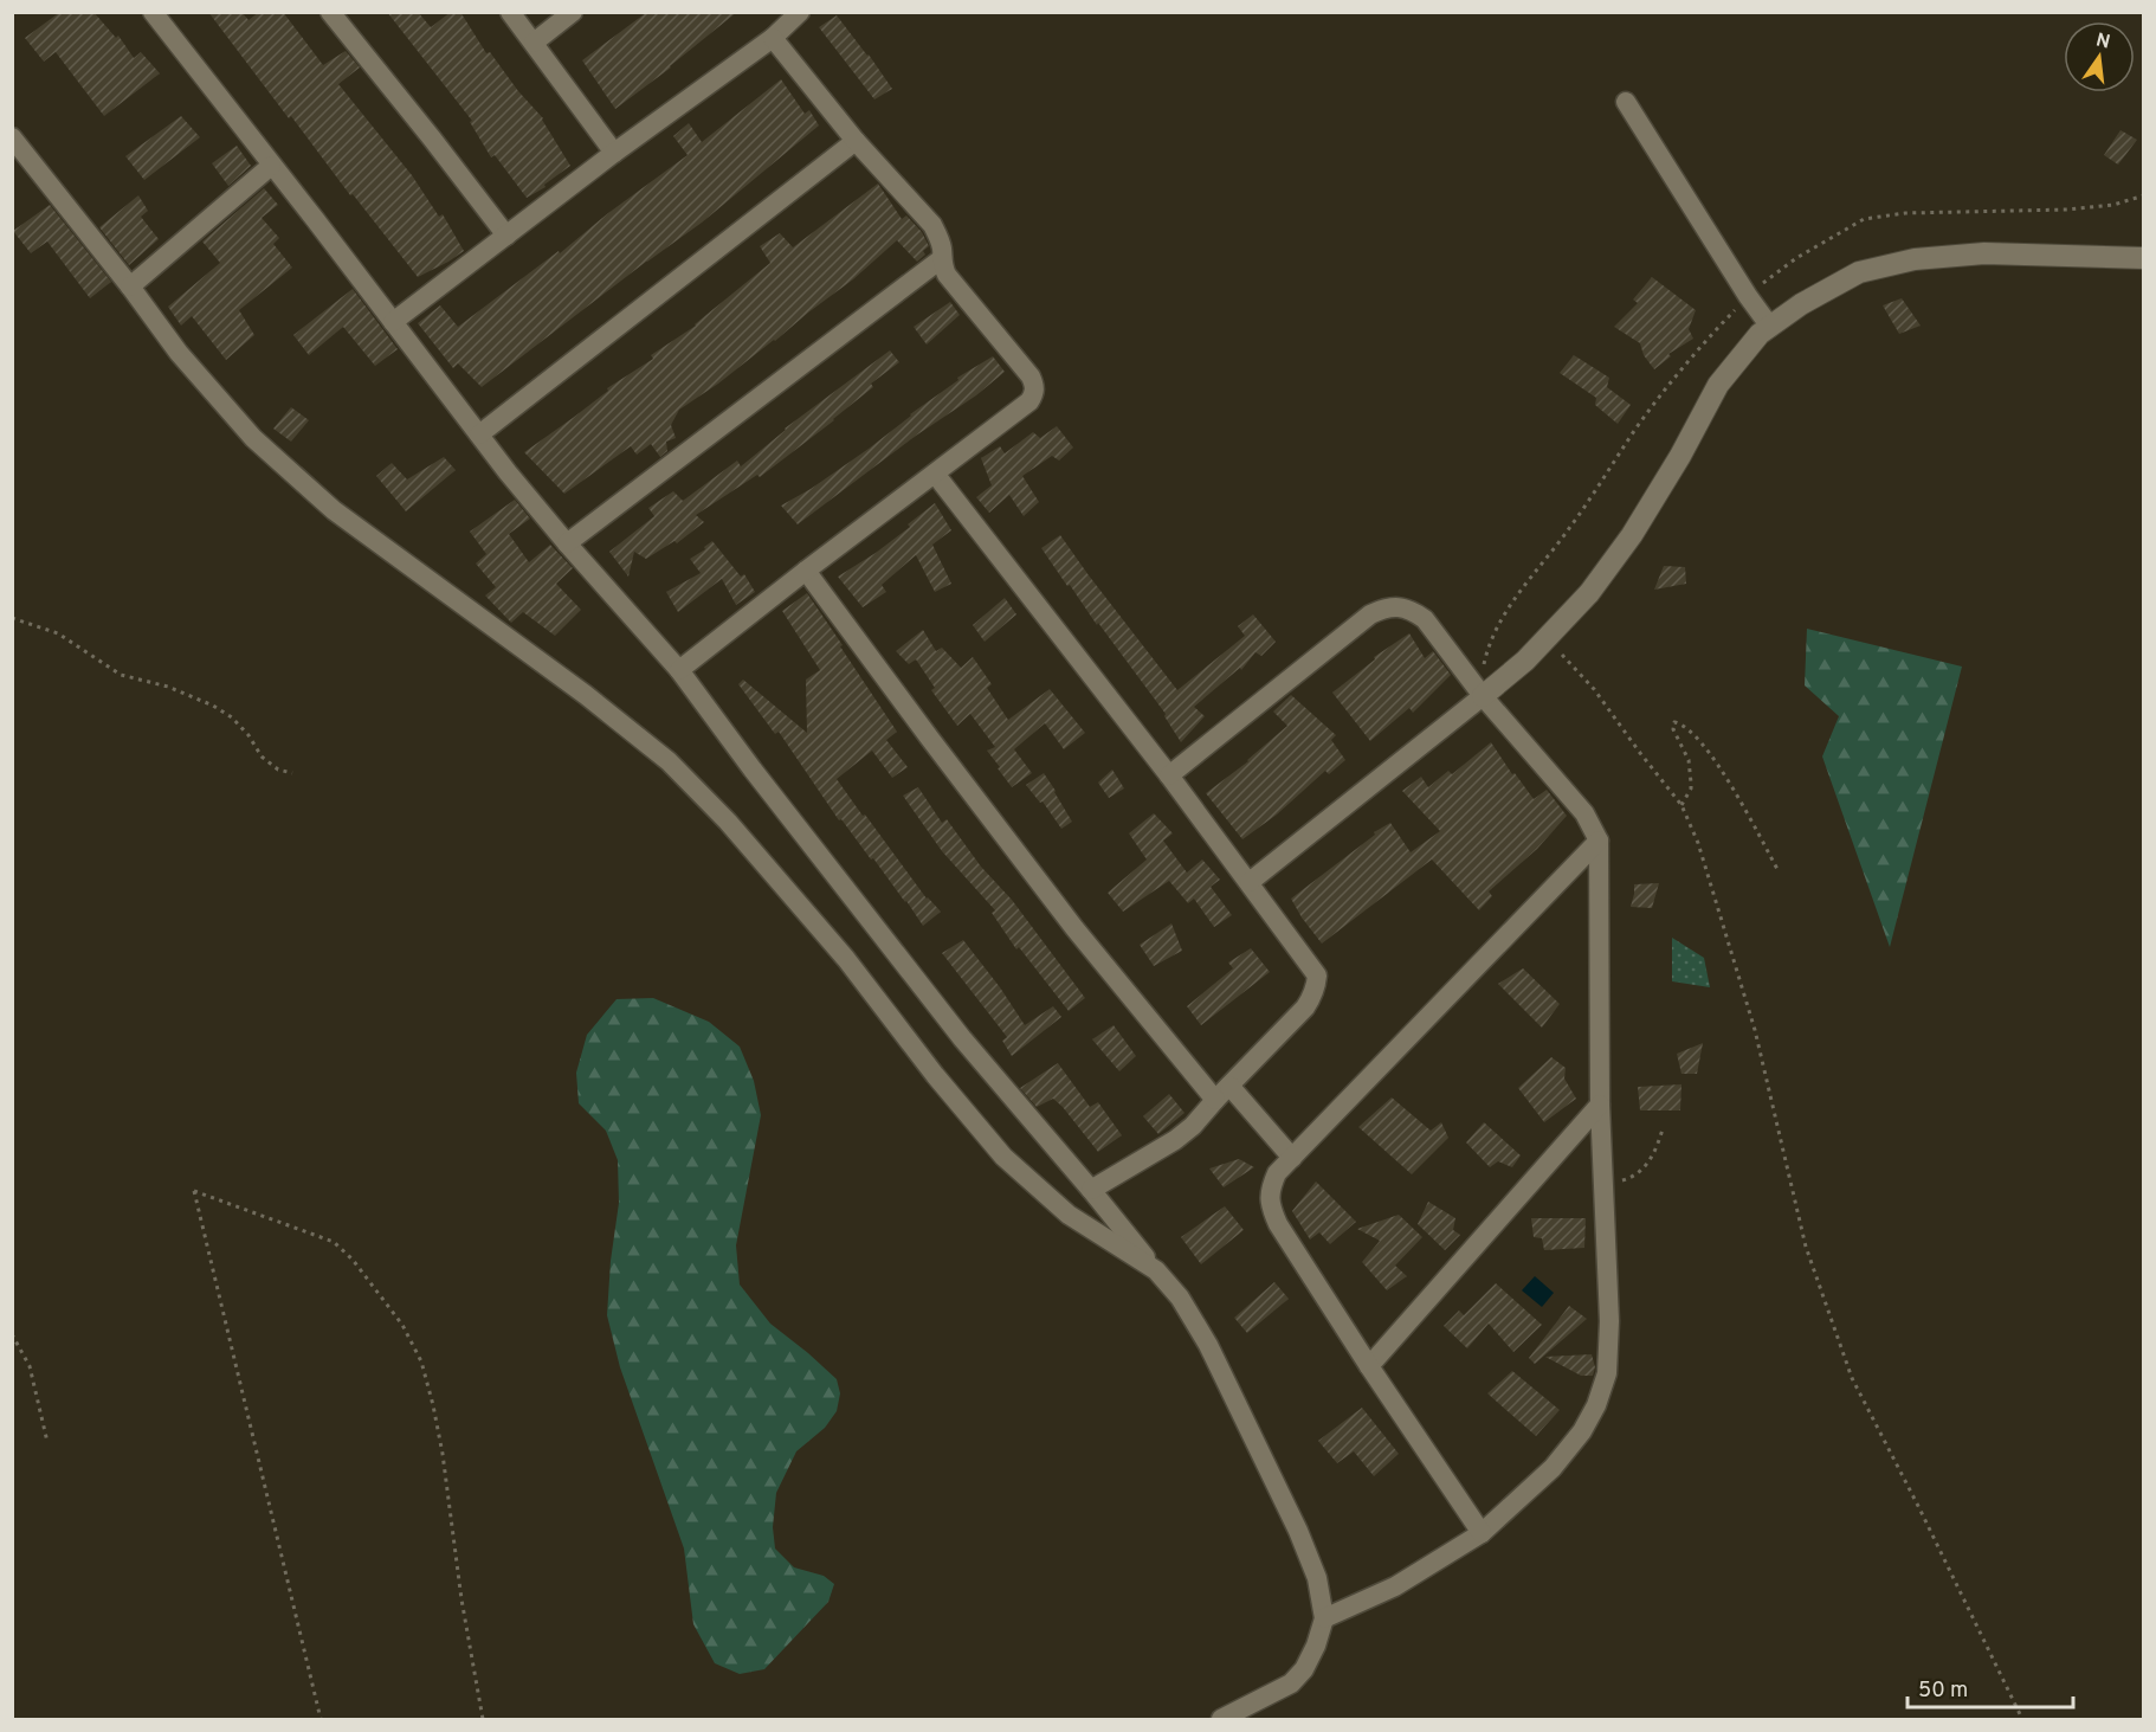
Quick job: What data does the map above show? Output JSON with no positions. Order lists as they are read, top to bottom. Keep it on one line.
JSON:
{"scale_bar":"50 m","north":"top"}
